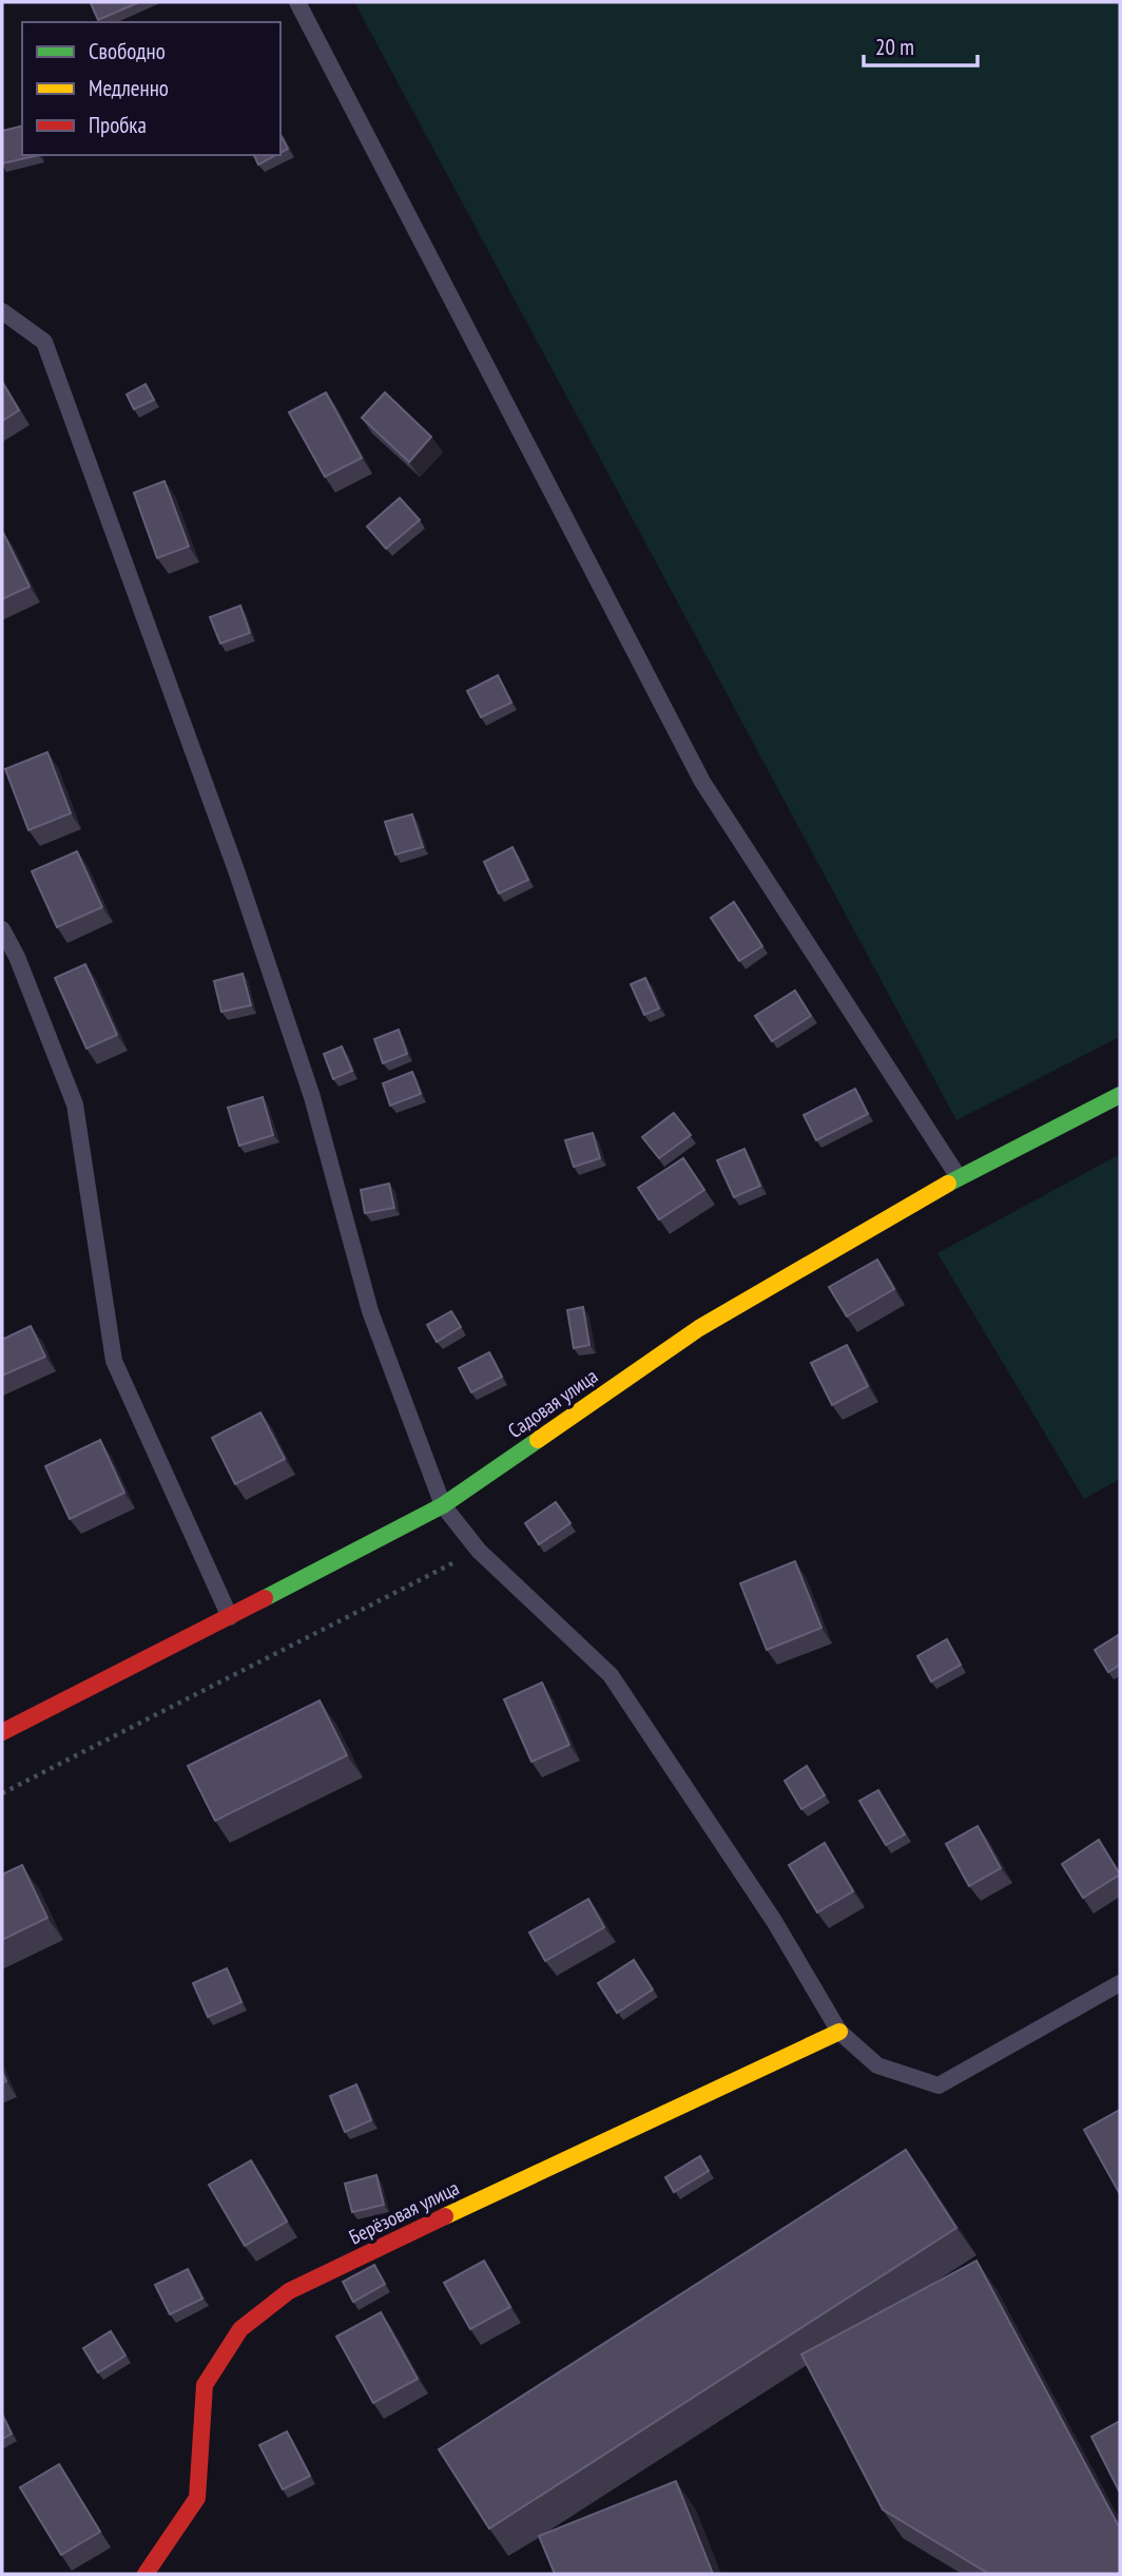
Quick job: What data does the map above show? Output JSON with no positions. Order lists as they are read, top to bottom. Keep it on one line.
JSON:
{"streets":{"street":["Садовая улица","Берёзовая улица"]},"legend":["Свободно","Медленно","Пробка"],"scale_bar":"20 m"}
